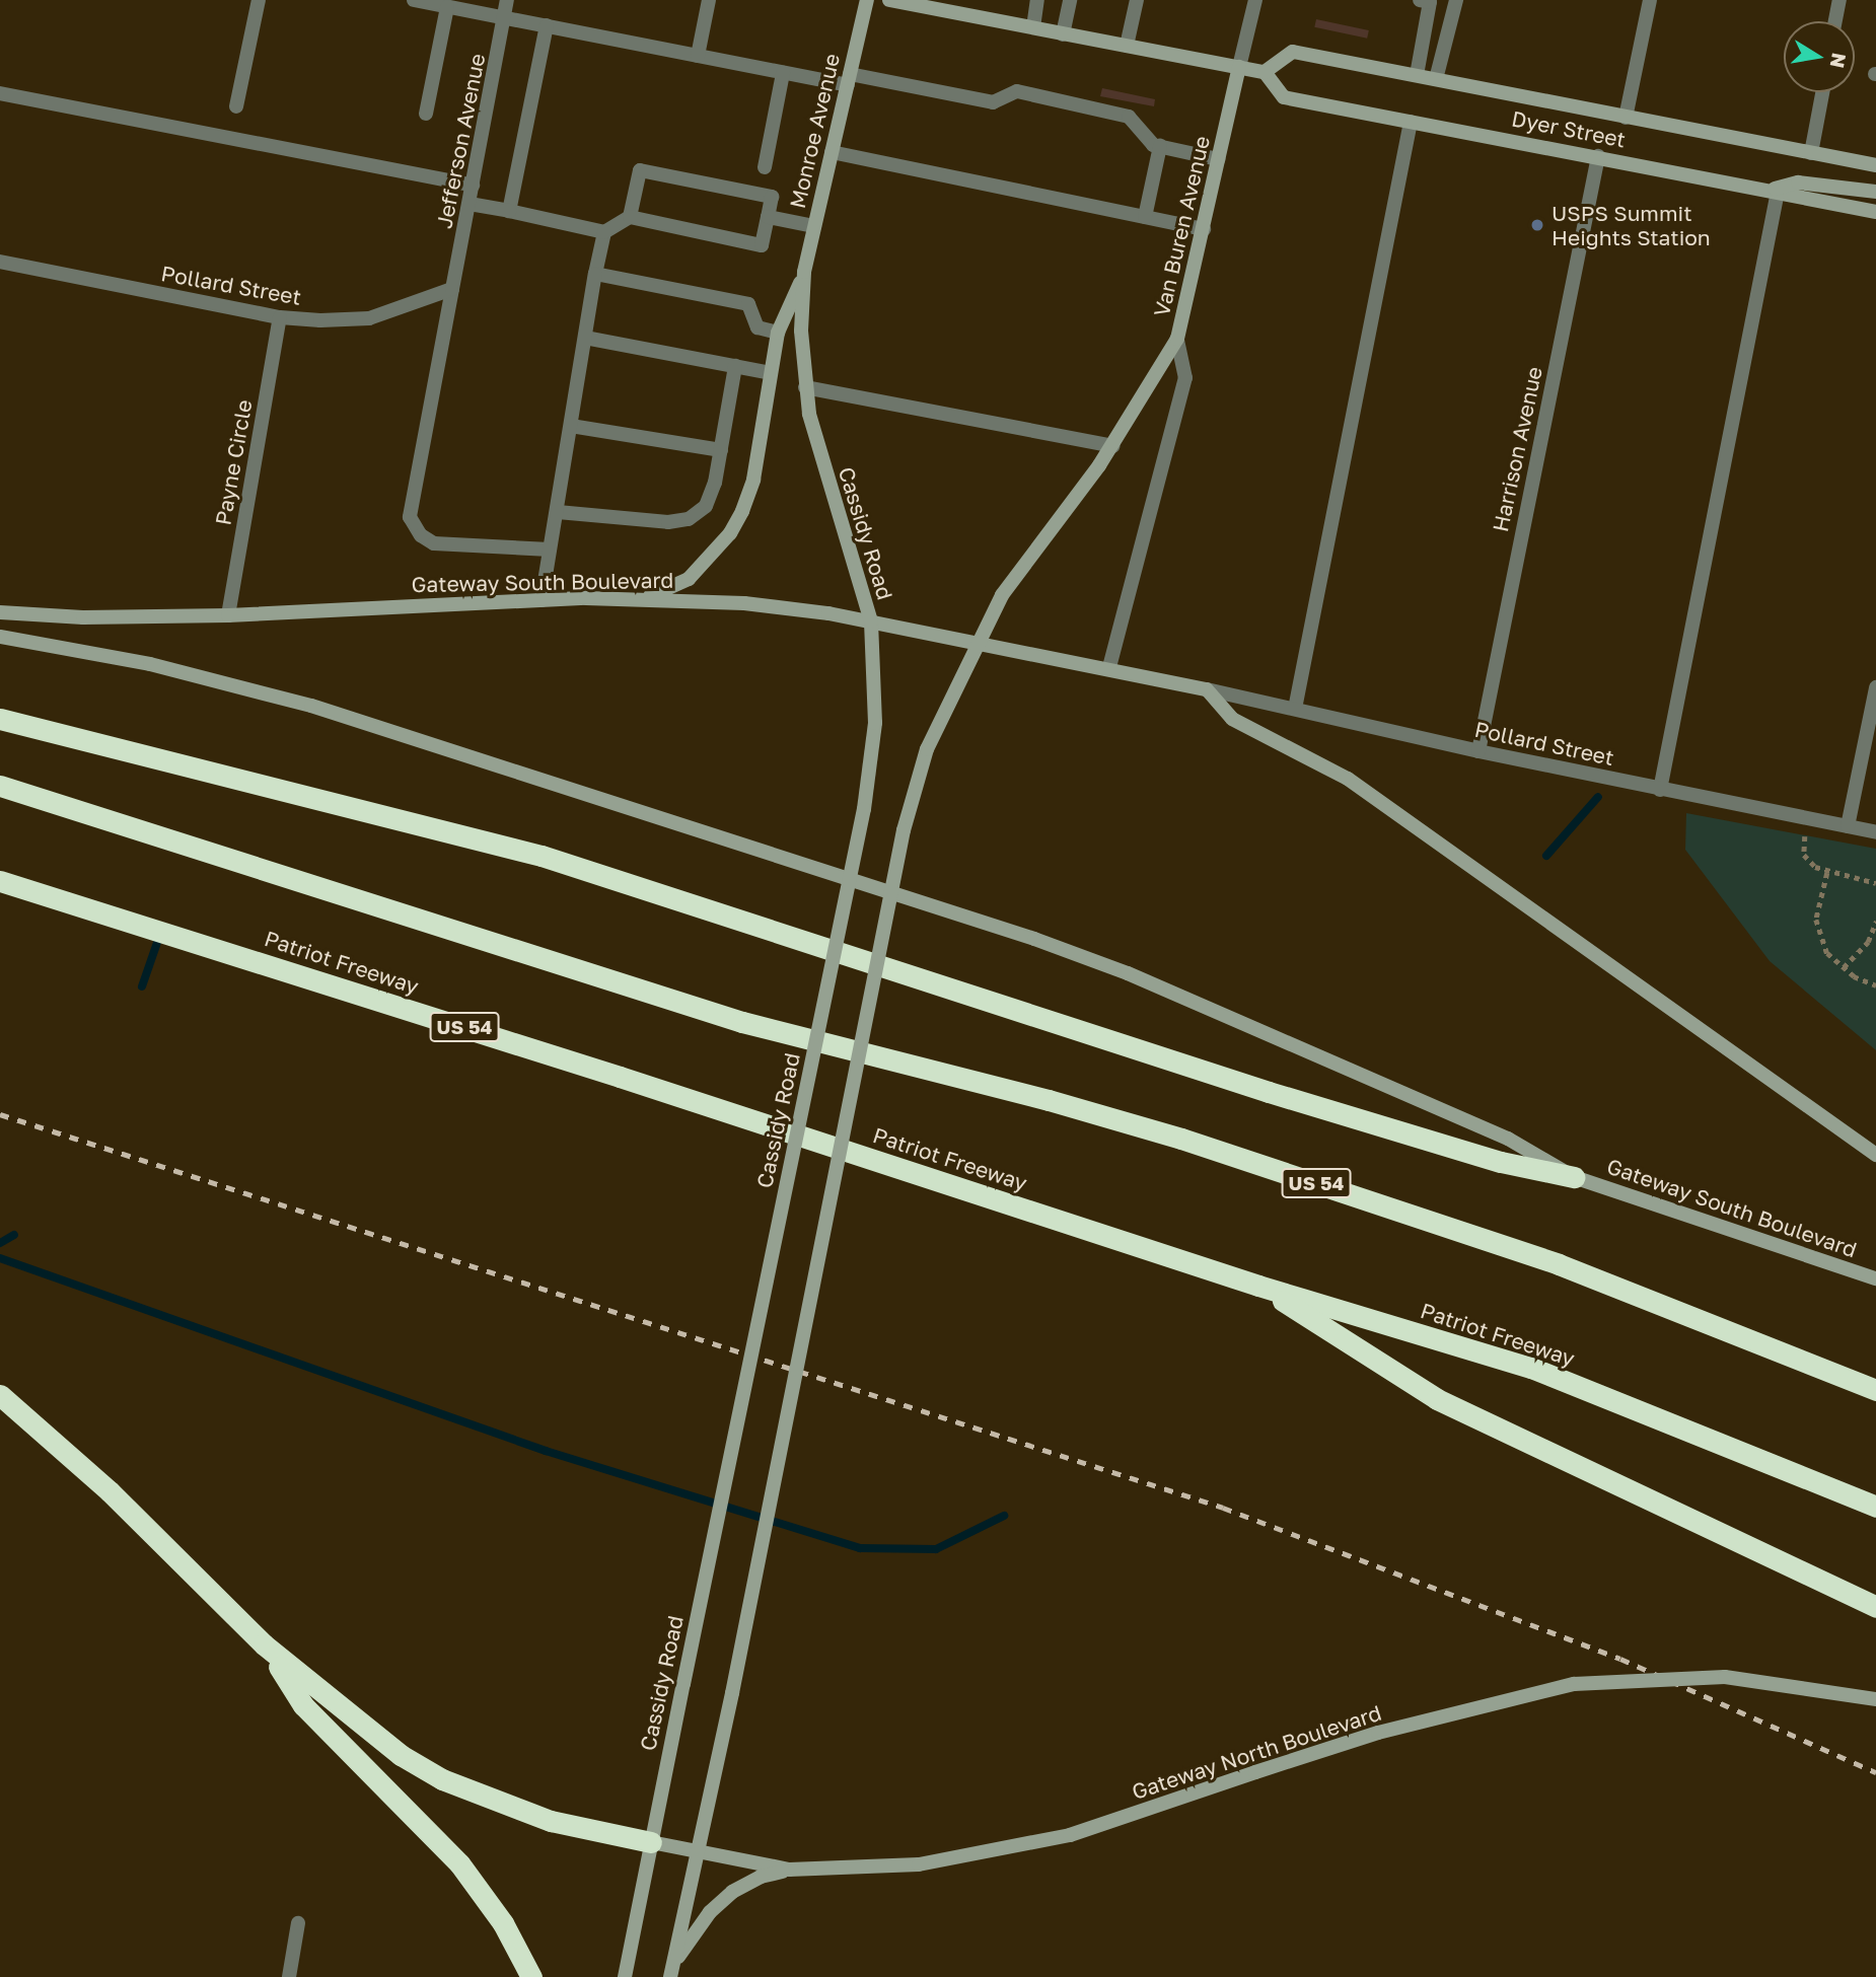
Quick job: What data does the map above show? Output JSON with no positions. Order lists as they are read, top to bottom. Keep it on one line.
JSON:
{"streets":{"highway":["Patriot Freeway","US 54"],"main road":["Dyer Street","Monroe Avenue","Van Buren Avenue","Cassidy Road","Gateway South Boulevard","Gateway North Boulevard"],"street":["Jefferson Avenue","Pollard Street","Harrison Avenue","Payne Circle"]},"crossings":[["Dyer Street","Harrison Avenue"],["Monroe Avenue","Cassidy Road"],["Jefferson Avenue","Pollard Street"],["Van Buren Avenue","Gateway South Boulevard"],["Pollard Street","Harrison Avenue"],["Pollard Street","Payne Circle"],["Pollard Street","Gateway South Boulevard"],["Payne Circle","Gateway South Boulevard"],["Cassidy Road","Gateway South Boulevard"],["Cassidy Road","Gateway North Boulevard"]],"places":["USPS Summit Heights Station"],"north":"right"}
